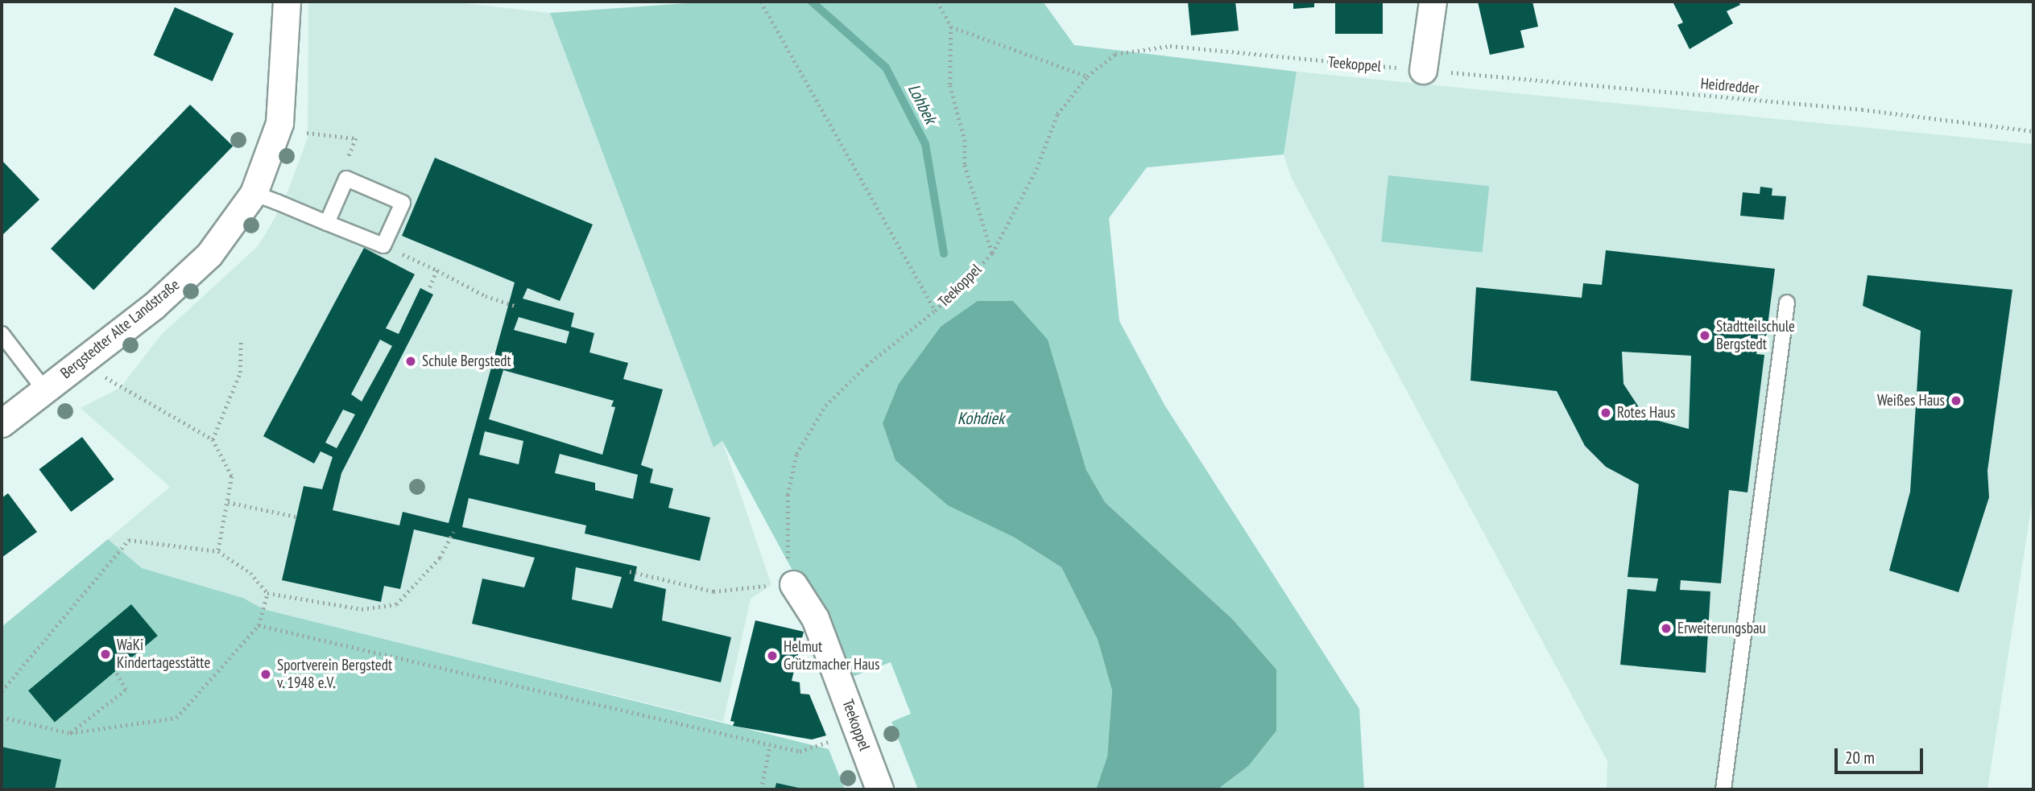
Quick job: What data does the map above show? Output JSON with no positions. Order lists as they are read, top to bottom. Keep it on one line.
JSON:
{"streets":{"street":["Teekoppel","Bergstedter Alte Landstraße"],"path":["Heidredder"]},"crossings":[["Teekoppel","Heidredder"]],"water":["Lohbek","Kohdiek"],"places":["Stadtteilschule Bergstedt","Schule Bergstedt","Weißes Haus","Rotes Haus","Erweiterungsbau","WaKi Kindertagesstätte","Helmut Grützmacher Haus","Sportverein Bergstedt v. 1948 e.V."],"scale_bar":"20 m"}
